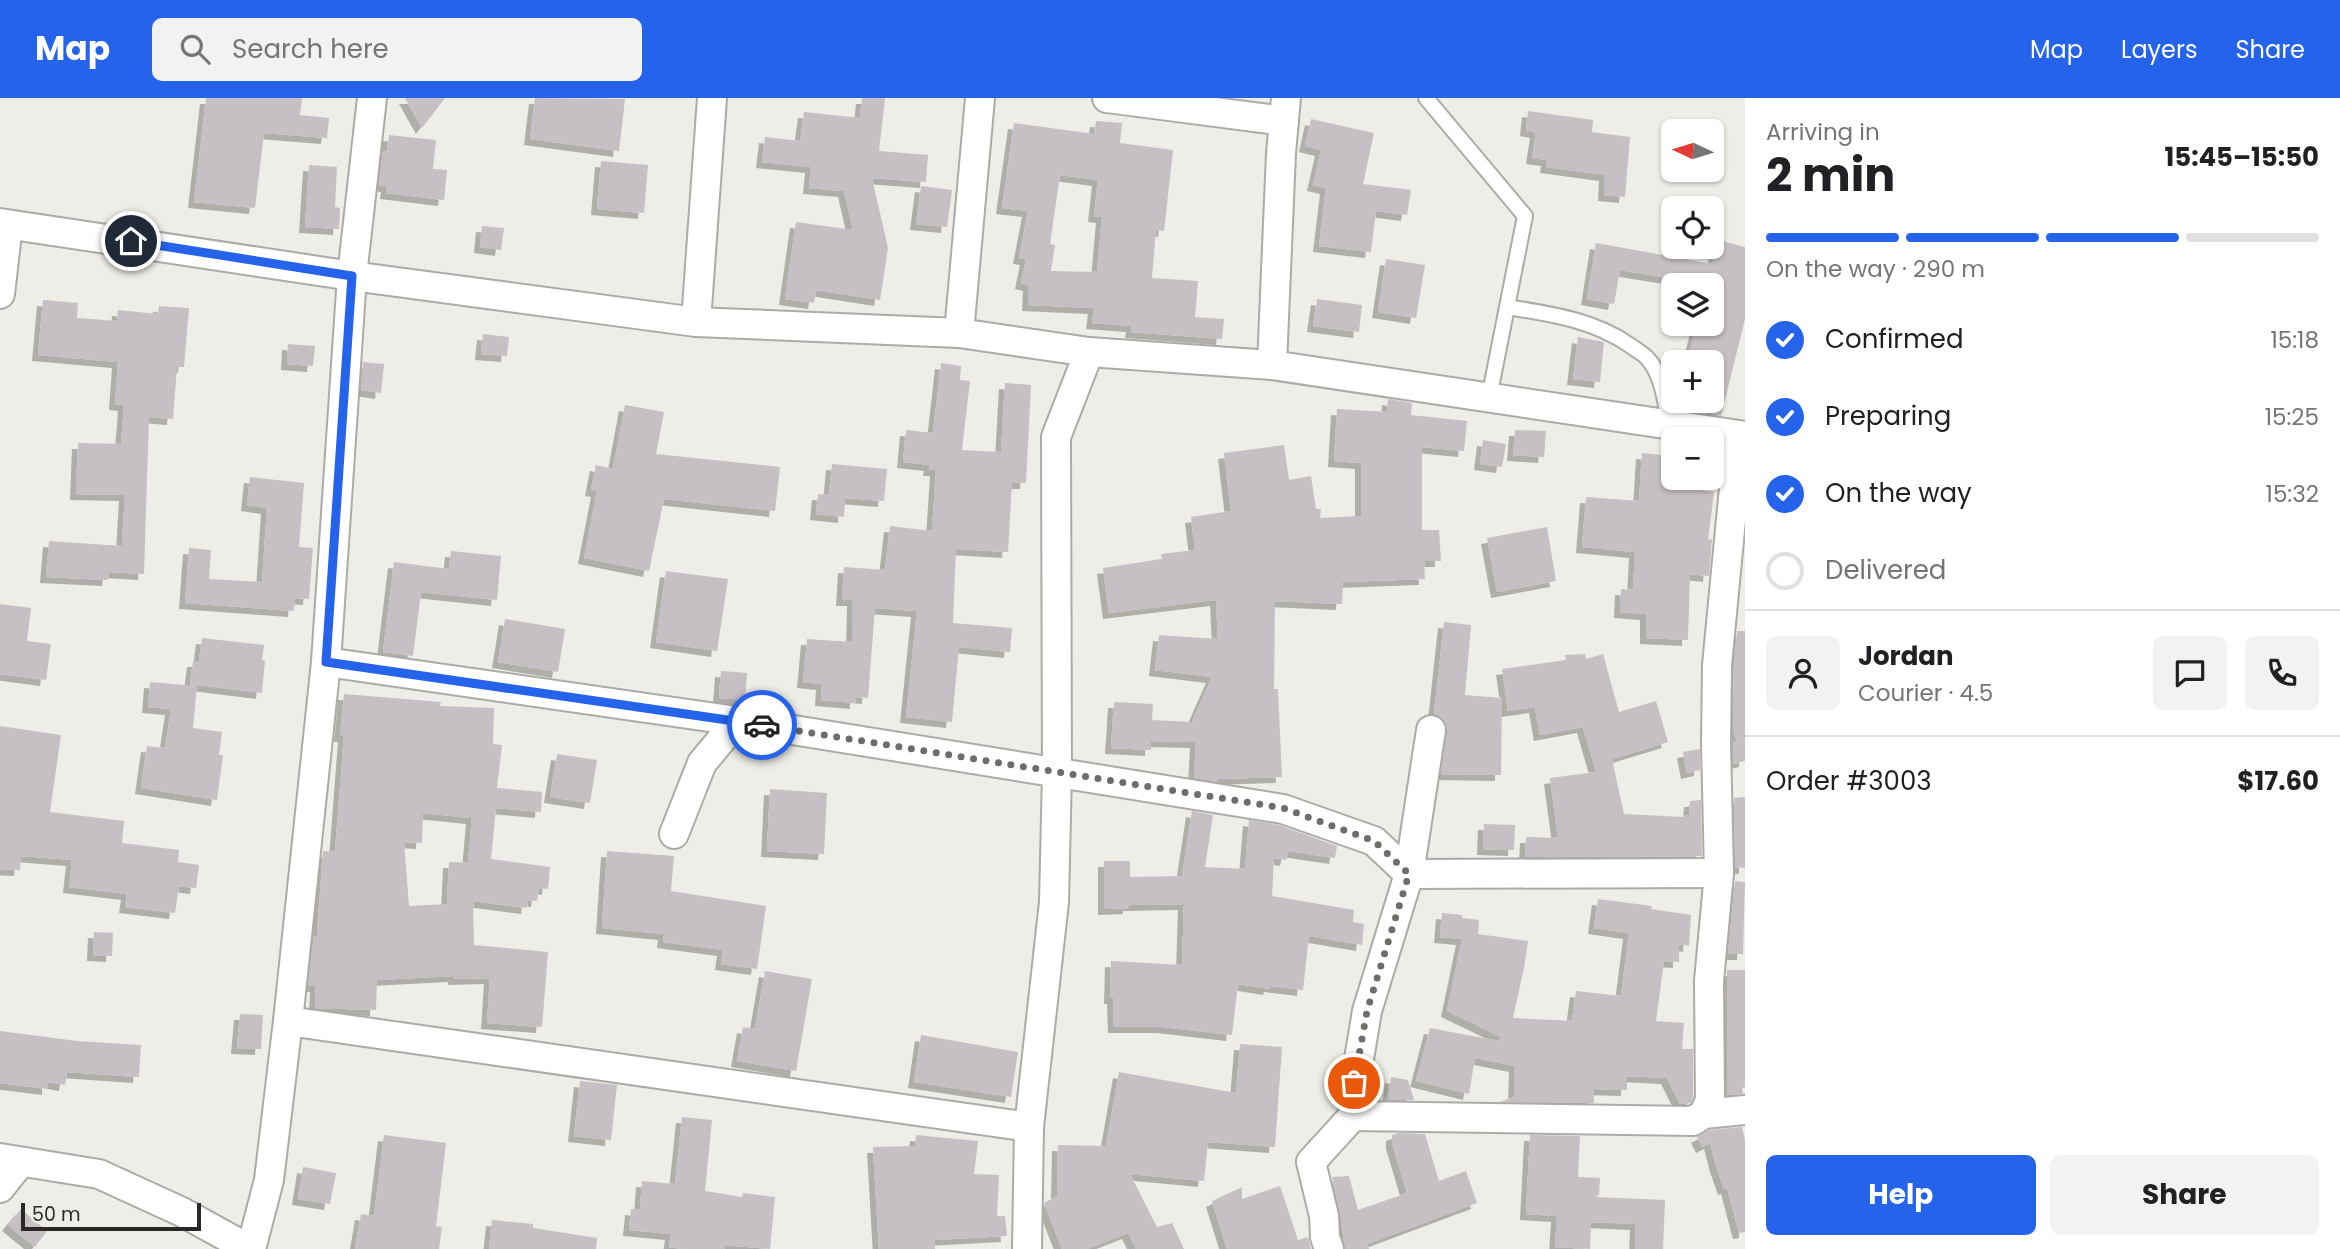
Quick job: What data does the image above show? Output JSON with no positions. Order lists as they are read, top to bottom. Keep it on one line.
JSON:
{"scale_bar":"50 m","north":"left","page":{"header":"Map","search":"Search here","nav":["Map","Layers","Share"],"heading":["2 min","Arriving in","15:45–15:50"],"panel":["Jordan","Courier · 4.5","Order #3003","$17.60"],"map_buttons":["+","−"],"bar":"On the way · 290 m","list":[["Confirmed","15:18"],["Preparing","15:25"],["On the way","15:32"],"Delivered"],"buttons":["Help","Share"],"scale":"50 m"}}
